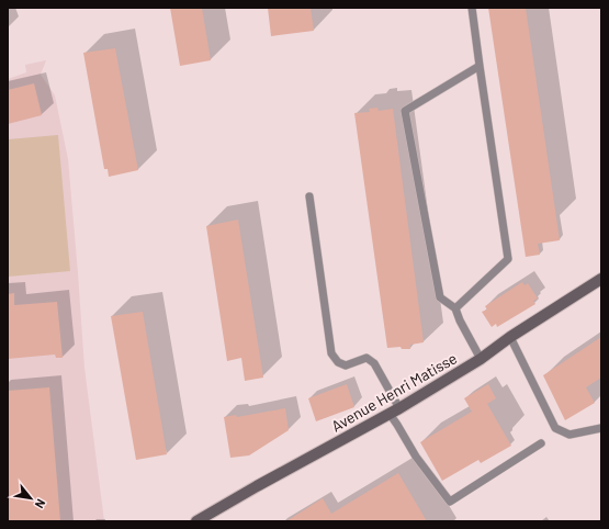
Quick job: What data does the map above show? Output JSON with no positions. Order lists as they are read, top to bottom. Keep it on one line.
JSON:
{"streets":{"street":["Avenue Henri Matisse"]},"north":"bottom right"}
